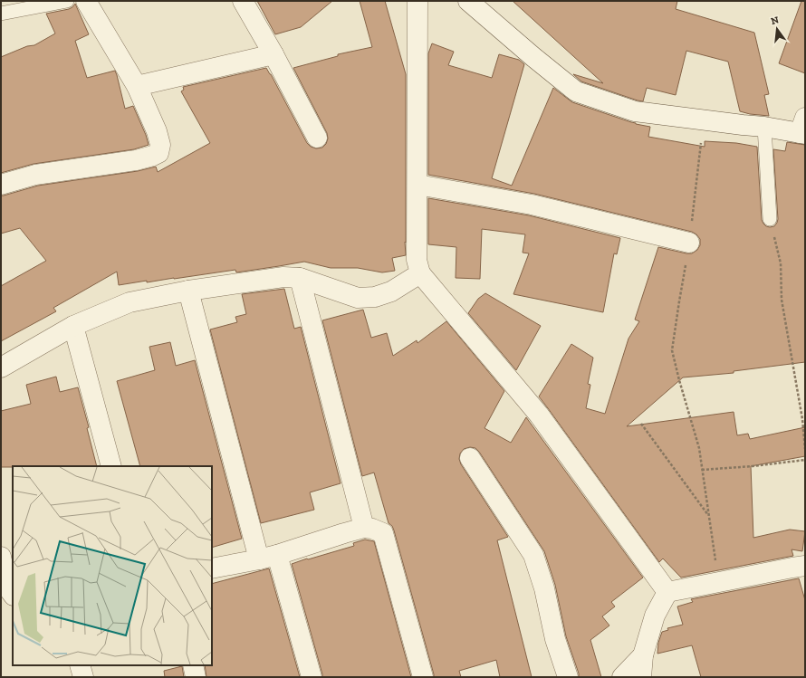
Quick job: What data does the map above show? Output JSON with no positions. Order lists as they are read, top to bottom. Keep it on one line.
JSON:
{"north":"top"}
